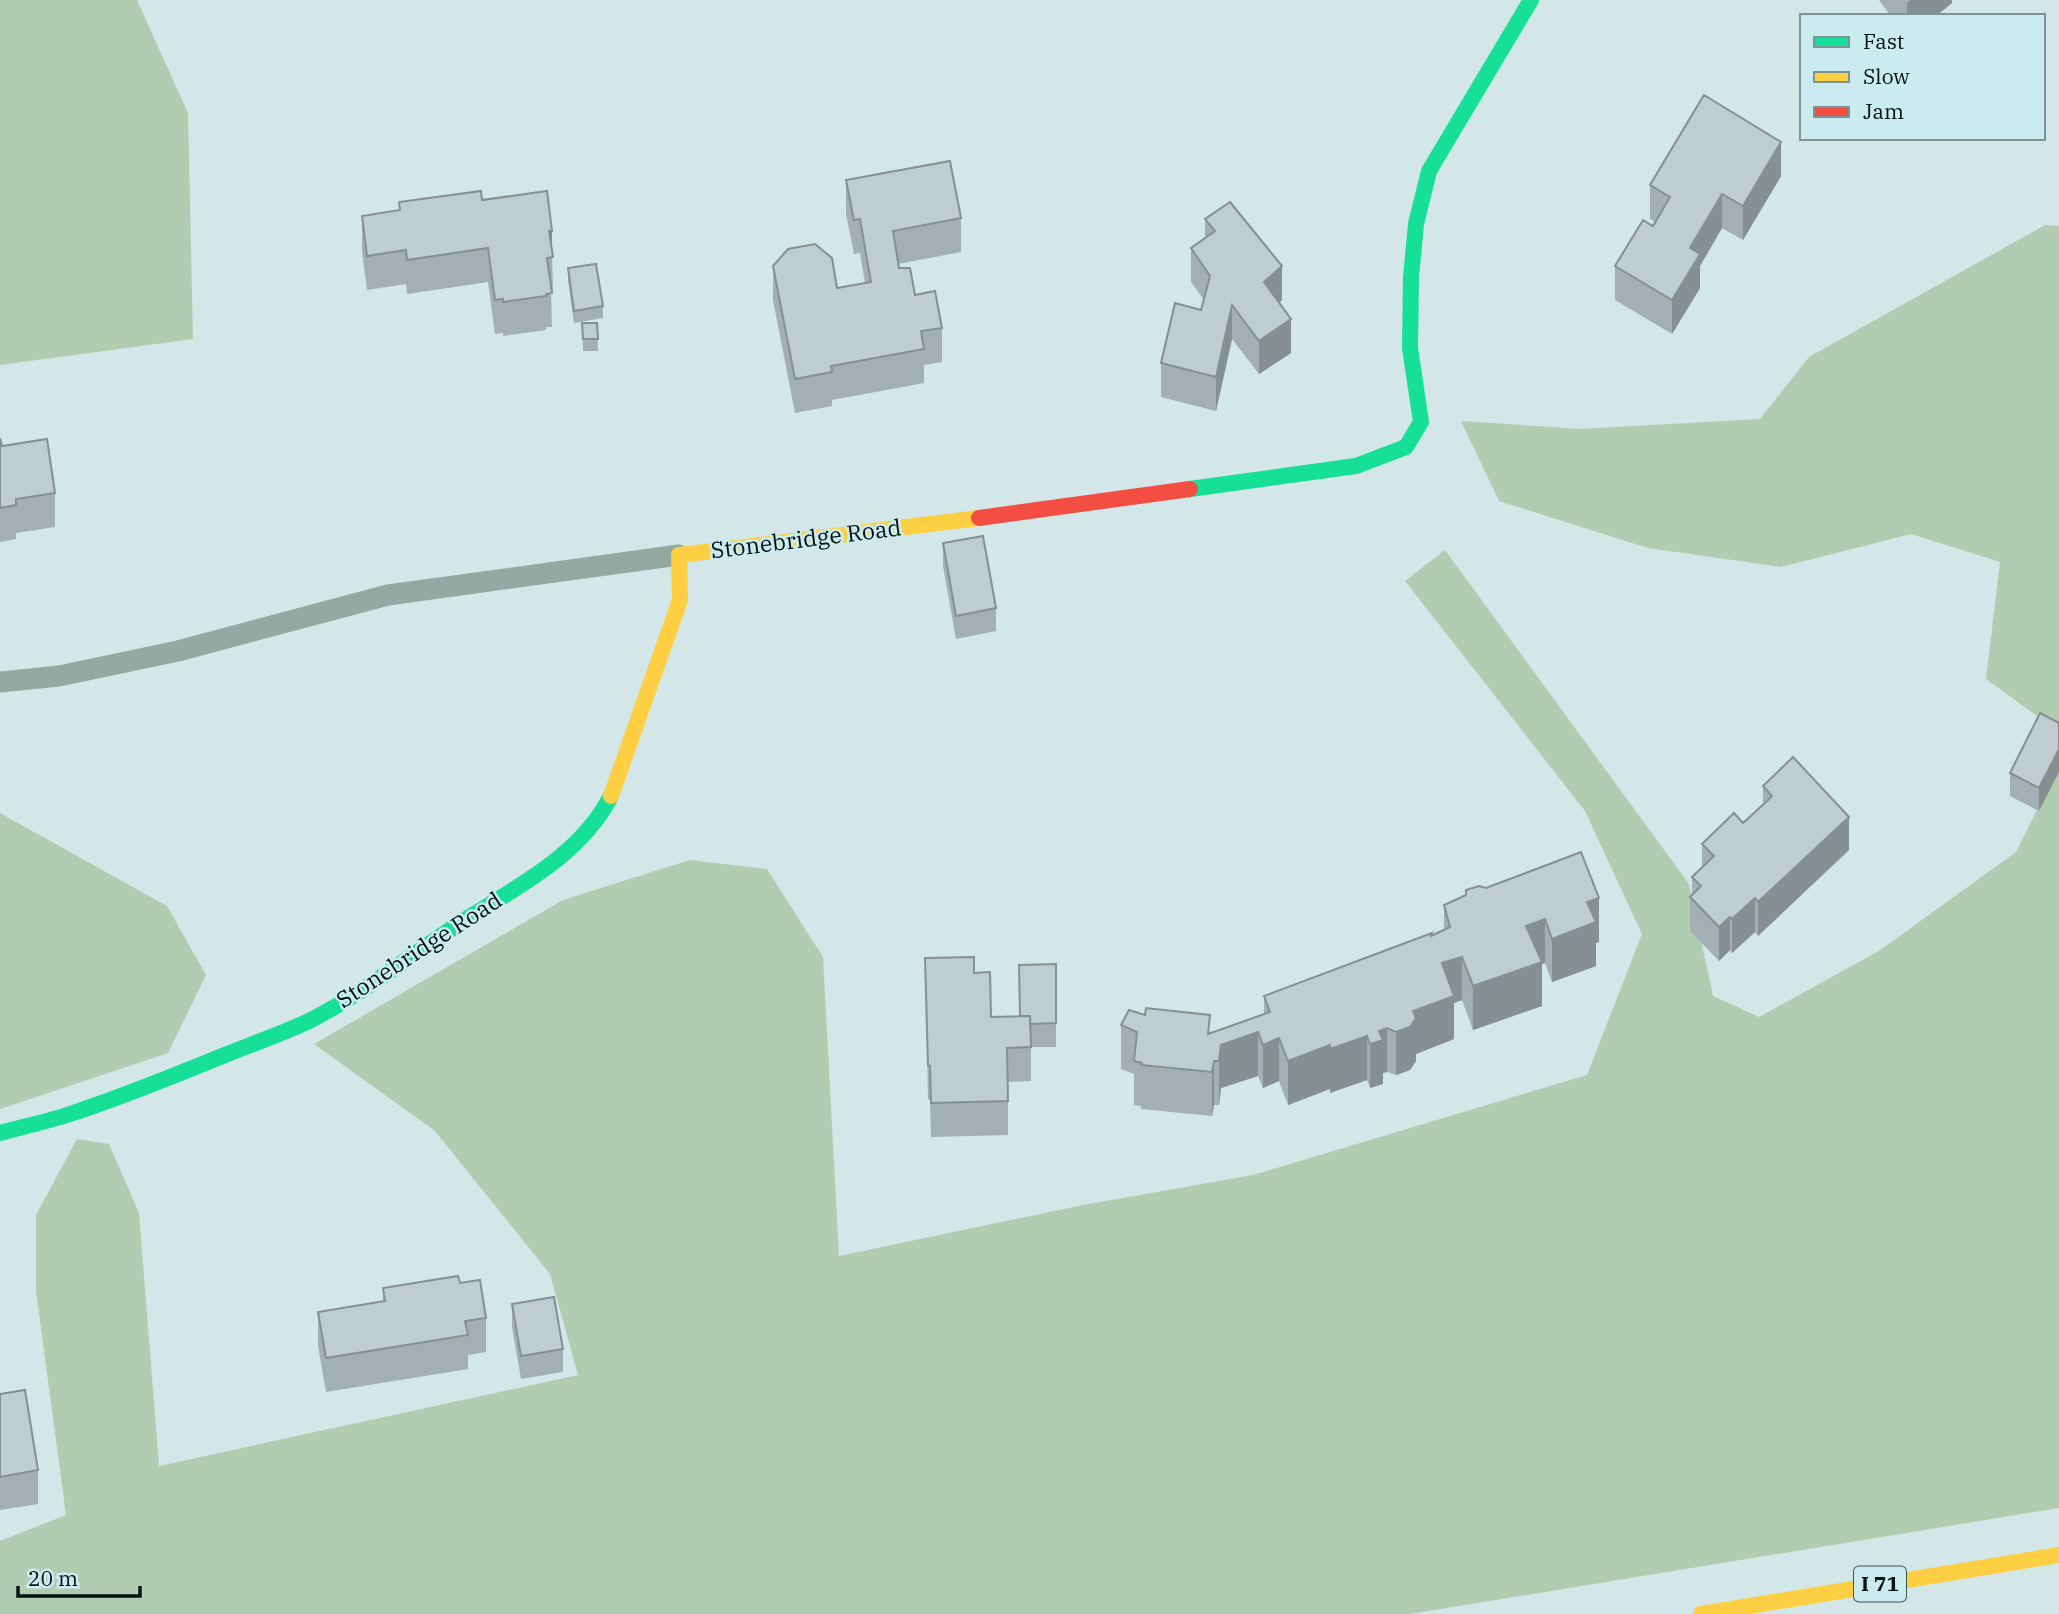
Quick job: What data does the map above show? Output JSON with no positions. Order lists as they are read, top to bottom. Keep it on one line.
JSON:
{"streets":{"main road":["Stonebridge Road","I 71"]},"legend":["Fast","Slow","Jam"],"scale_bar":"20 m"}
